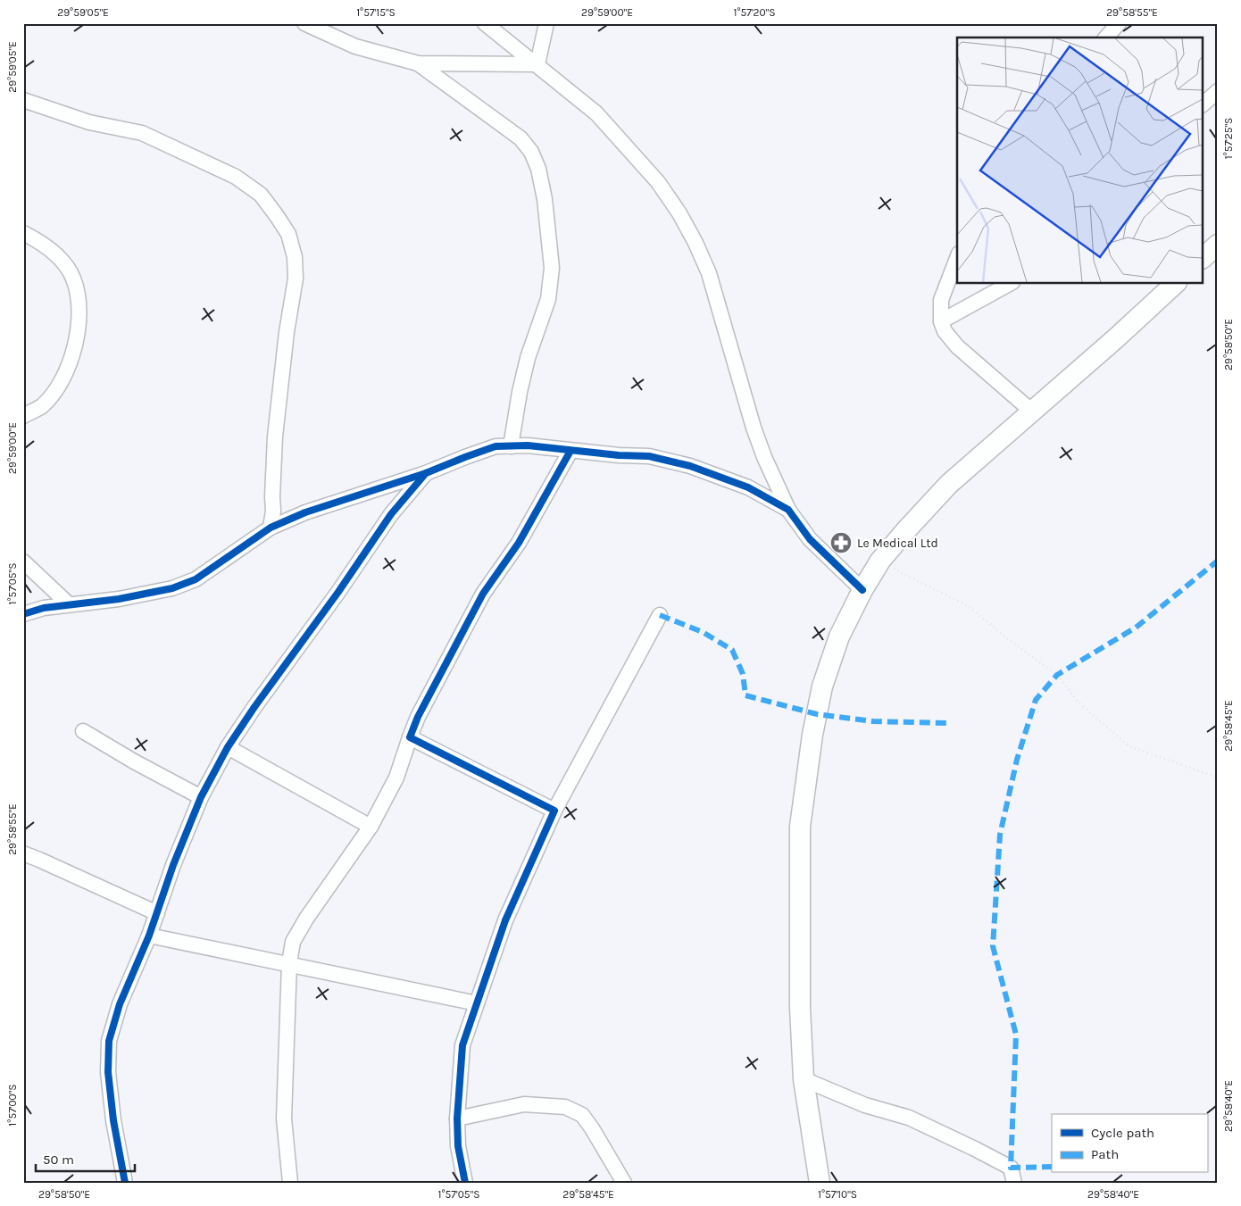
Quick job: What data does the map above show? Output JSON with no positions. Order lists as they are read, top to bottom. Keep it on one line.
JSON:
{"places":{"pharmacy":["Le Medical Ltd"]},"legend":["Cycle path","Path"],"scale_bar":"50 m","coordinates":["29°59'05\"E","1°57'15\"S","29°59'00\"E","1°57'20\"S","29°58'55\"E","1°57'25\"S","29°58'50\"E","1°57'05\"S","29°58'45\"E","1°57'00\"S","29°58'40\"E","1°57'10\"S"]}
